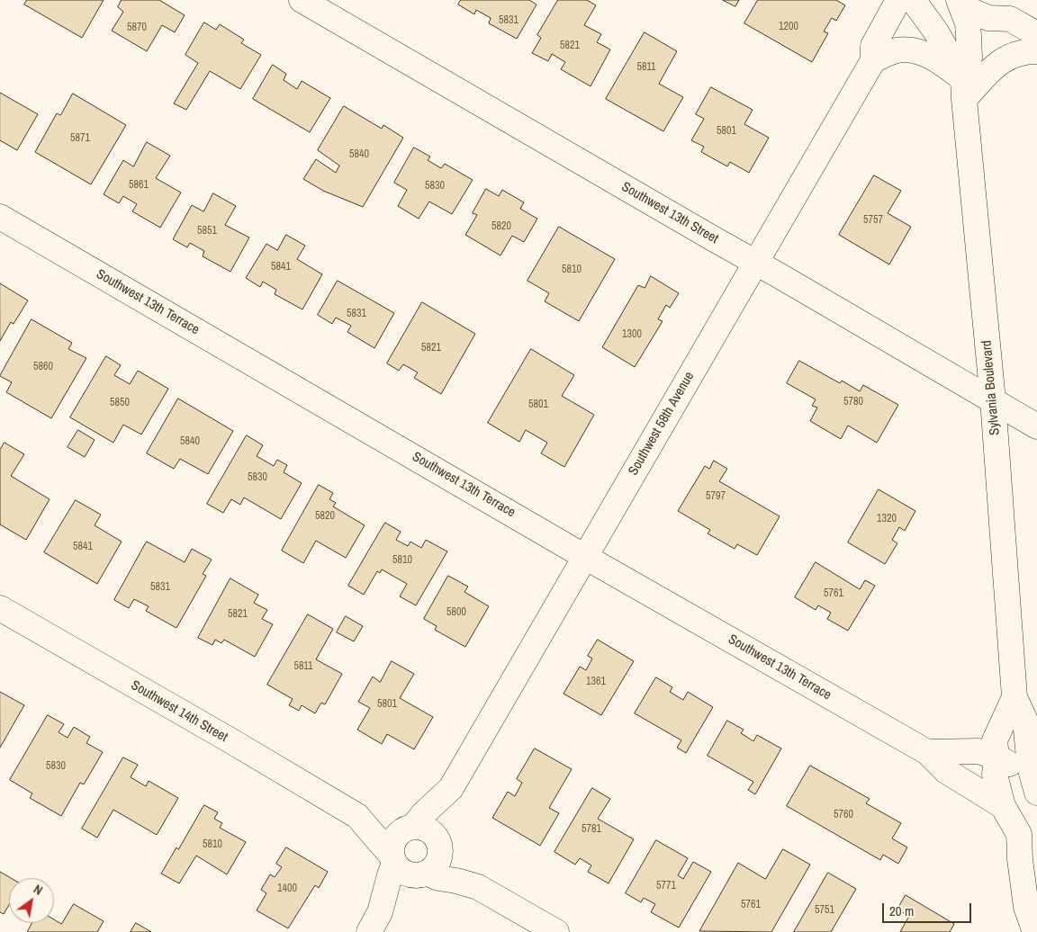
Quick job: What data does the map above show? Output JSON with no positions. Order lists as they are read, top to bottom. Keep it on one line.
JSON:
{"streets":{"street":["Southwest 13th Street","Southwest 13th Terrace","Sylvania Boulevard","Southwest 58th Avenue","Southwest 14th Street"]},"crossings":[["Southwest 13th Street","Sylvania Boulevard"],["Southwest 13th Street","Southwest 58th Avenue"],["Southwest 13th Terrace","Sylvania Boulevard"],["Southwest 13th Terrace","Southwest 58th Avenue"],["Sylvania Boulevard","Southwest 58th Avenue"],["Southwest 58th Avenue","Southwest 14th Street"]],"house_numbers":["5831","1200","5870","5821","5811","5801","5871","5840","5861","5830","5757","5820","5851","5841","5810","5831","1300","5821","5860","5780","5850","5801","5840","5830","5797","5820","1320","5841","5810","5831","5761","5800","5821","5811","1361","5801","5830","5760","5781","5810","5771","1400","5761","5751"],"scale_bar":"20 m","north":"top right"}
